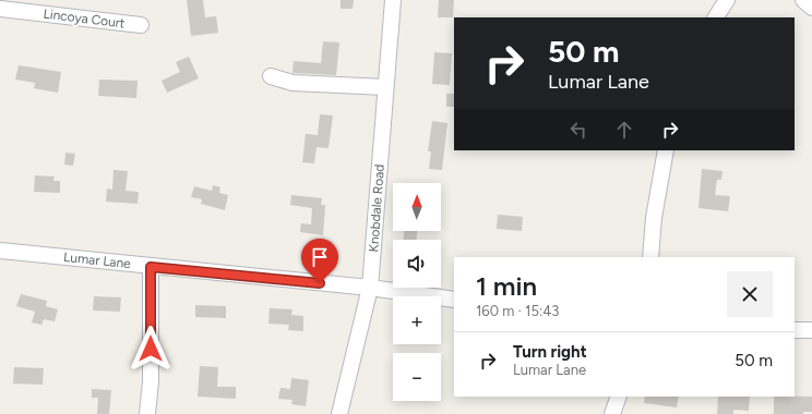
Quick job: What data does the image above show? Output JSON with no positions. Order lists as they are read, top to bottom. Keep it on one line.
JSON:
{"streets":{"street":["Lincoya Court","Knobdale Road","Lumar Lane"]},"crossings":[["Knobdale Road","Lumar Lane"]],"north":"top","page":{"turn":["50 m","Lumar Lane"],"map_buttons":["+","−"],"heading":["1 min","160 m · 15:43"],"list":[{"name":"Turn right","note":"Lumar Lane","value":"50 m"}]}}
